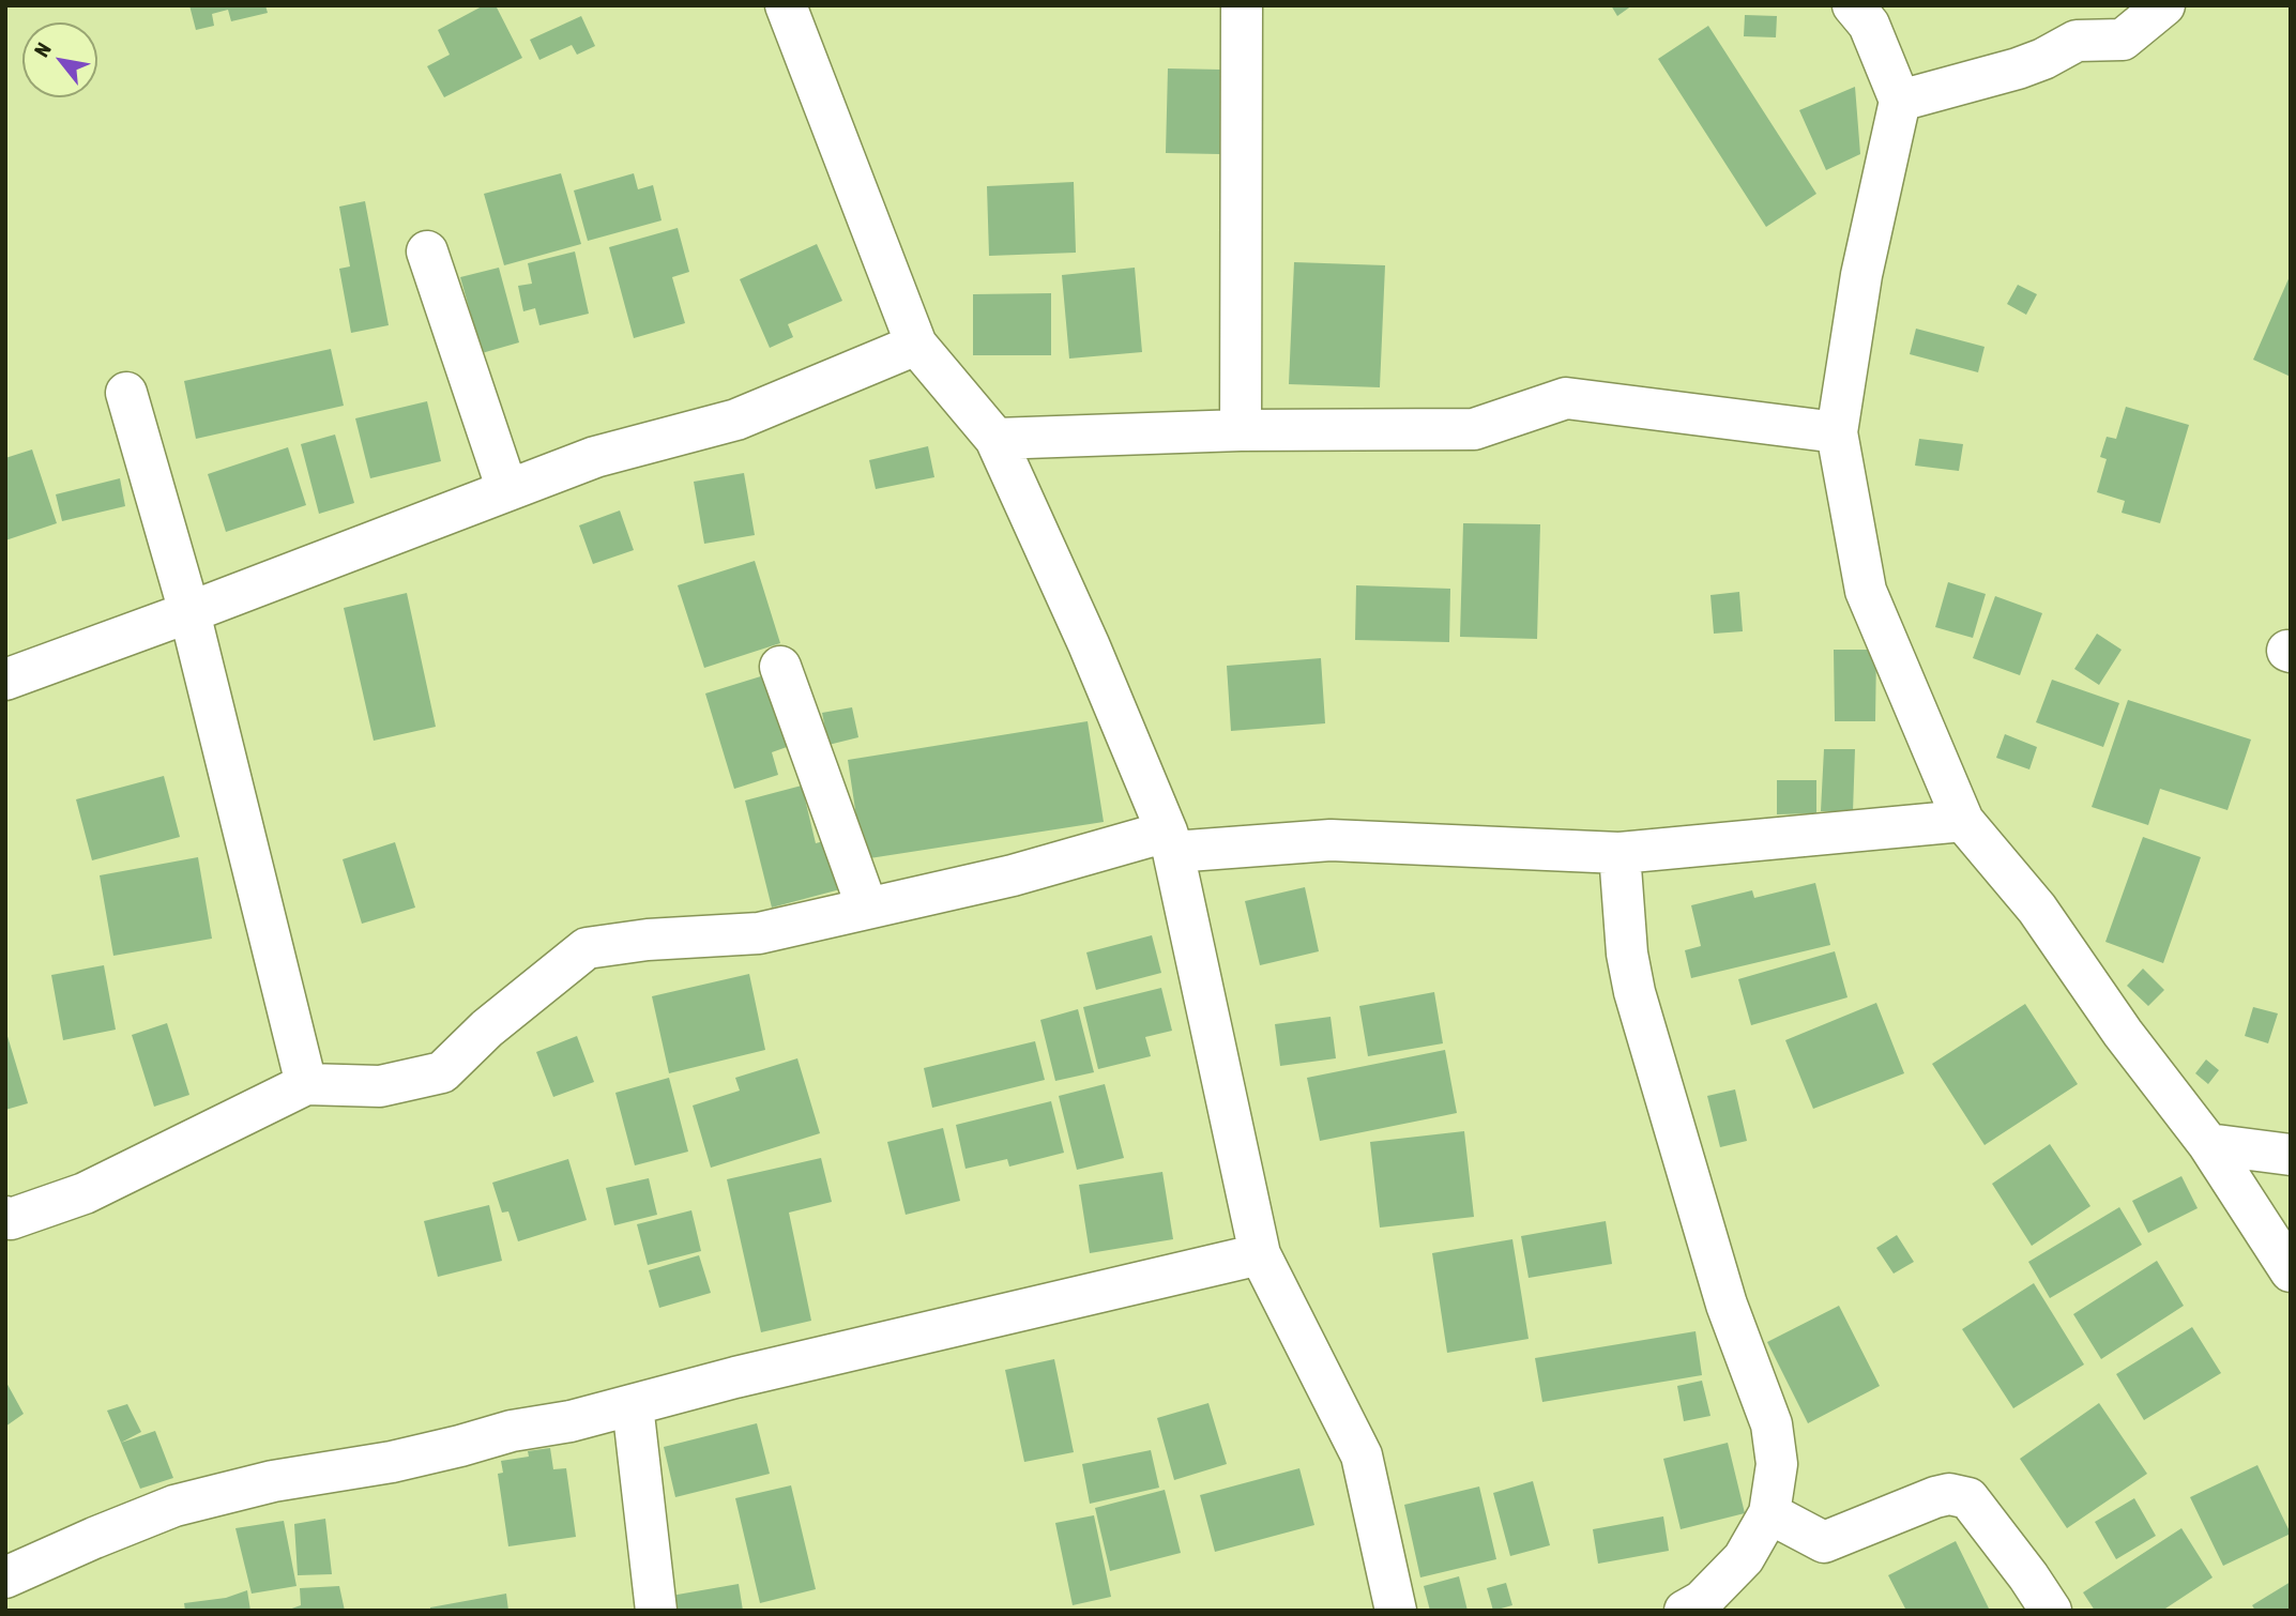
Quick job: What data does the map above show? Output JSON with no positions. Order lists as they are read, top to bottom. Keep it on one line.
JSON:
{"north":"top left"}
